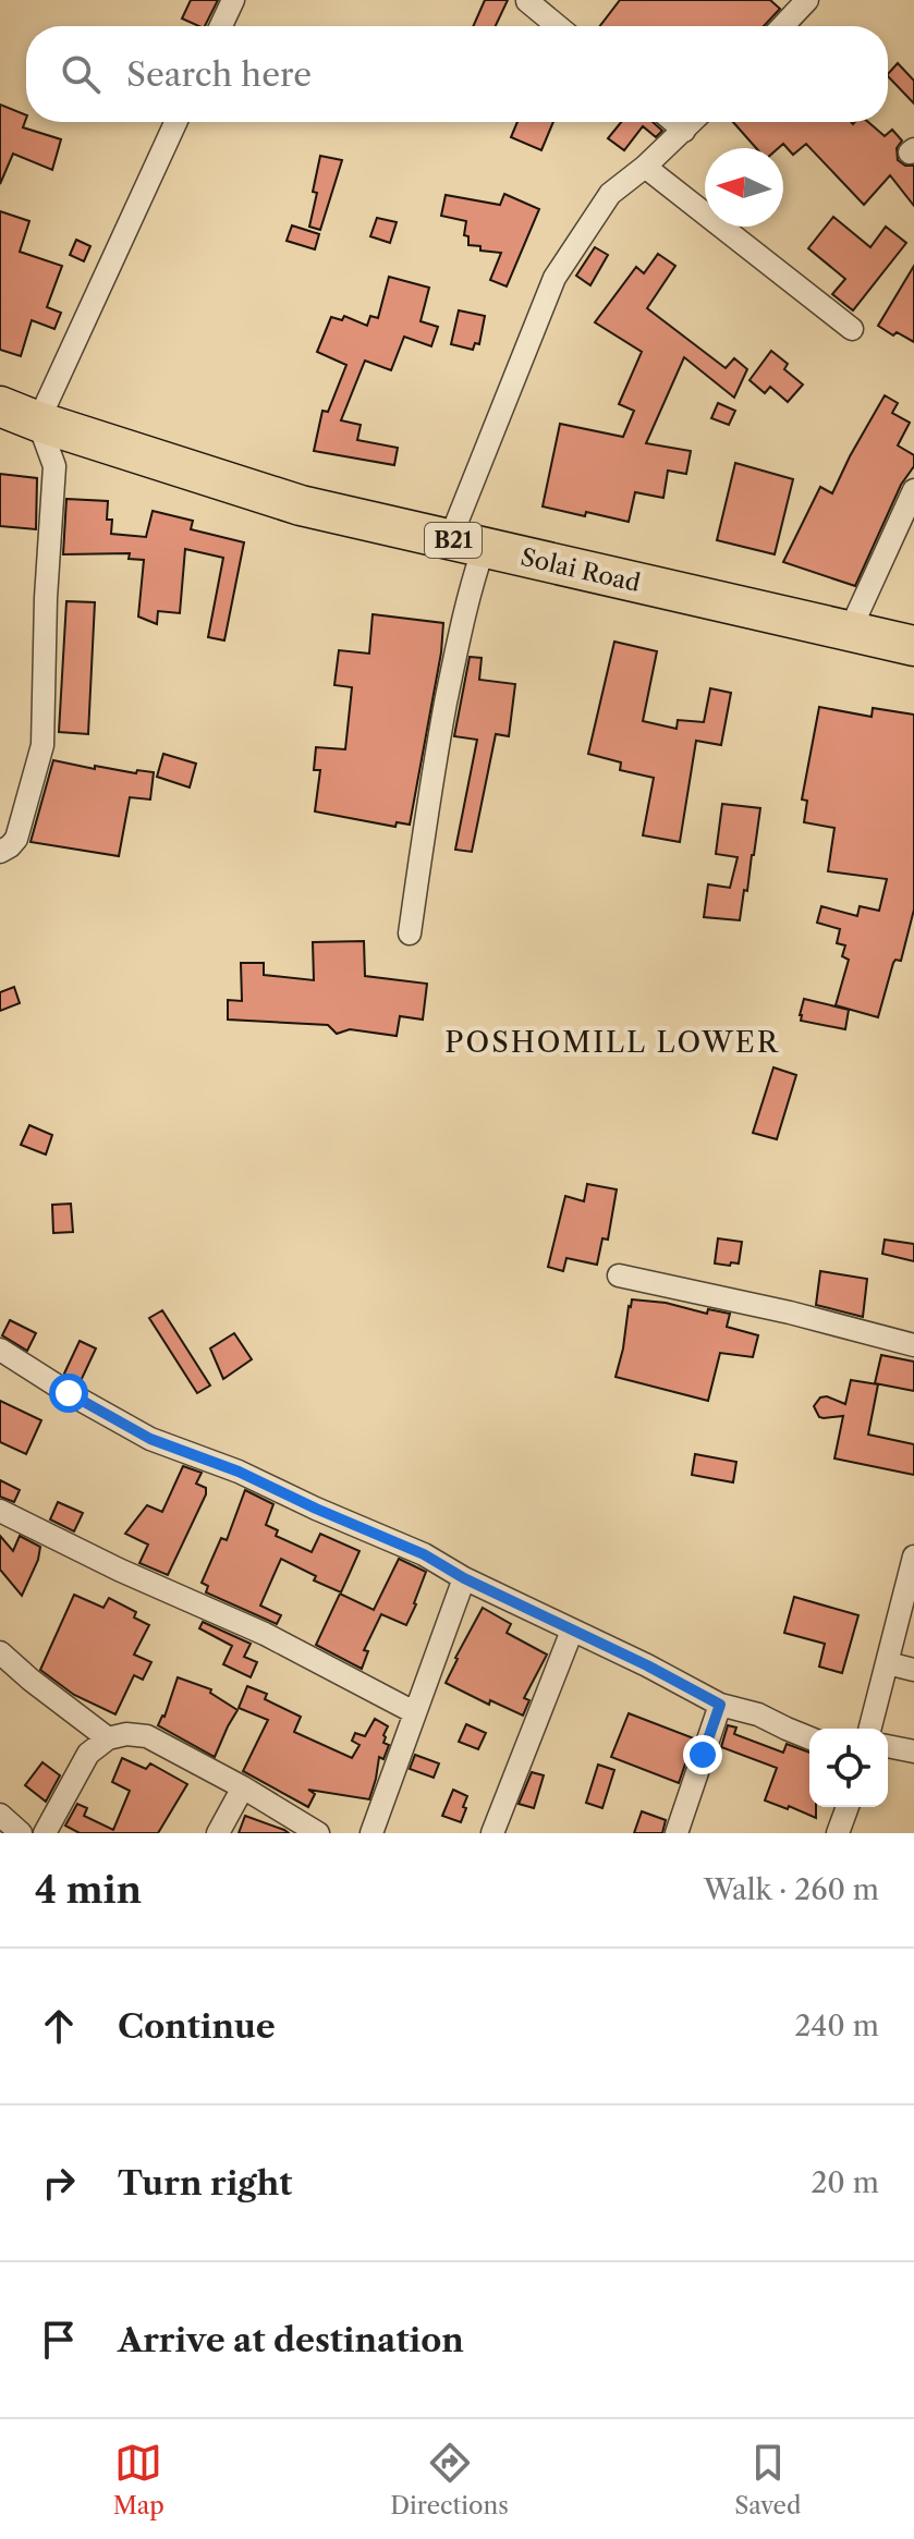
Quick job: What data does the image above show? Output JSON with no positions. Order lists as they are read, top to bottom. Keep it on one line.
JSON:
{"streets":{"highway":["B21","Solai Road"]},"districts":["POSHOMILL LOWER"],"north":"left","page":{"search":"Search here","heading":["4 min","Walk · 260 m"],"list":[["Continue","240 m"],["Turn right","20 m"],"Arrive at destination"],"nav":["Map","Directions","Saved"]}}
